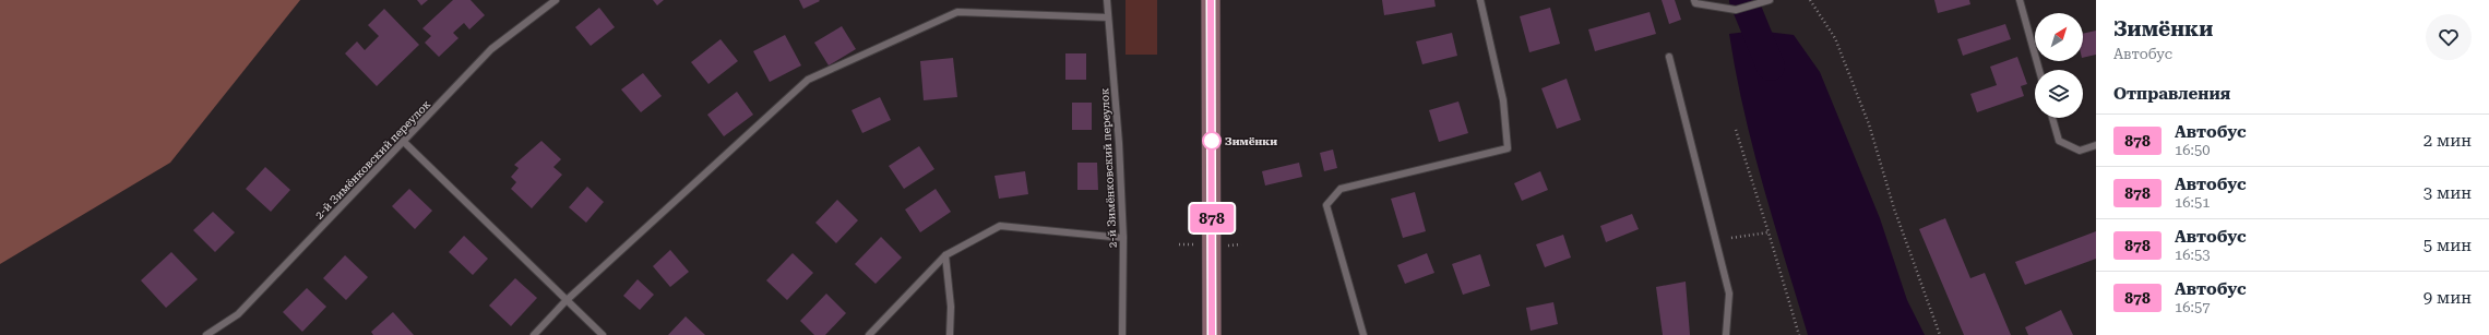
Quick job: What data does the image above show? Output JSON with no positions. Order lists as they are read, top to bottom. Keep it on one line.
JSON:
{"streets":{"lane":["2-й Зимёнковский переулок"]},"places":["Зимёнки"],"lines":["bus line 878"],"north":"top right","page":{"on_map":"878","heading":[["Зимёнки","Автобус"],"Отправления"],"list":[{"mark":"878","name":"Автобус","note":"16:50","value":"2 мин"},{"mark":"878","name":"Автобус","note":"16:51","value":"3 мин"},{"mark":"878","name":"Автобус","note":"16:53","value":"5 мин"},{"mark":"878","name":"Автобус","note":"16:57","value":"9 мин"}]}}
